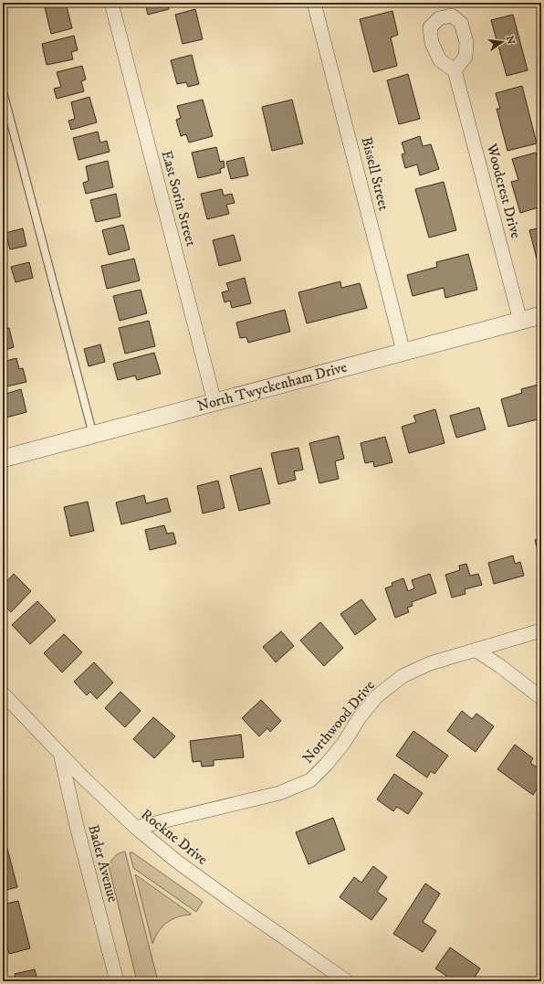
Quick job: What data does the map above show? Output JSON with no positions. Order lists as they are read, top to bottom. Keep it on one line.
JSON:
{"streets":{"street":["Bissell Street","Woodcrest Drive","East Sorin Street","North Twyckenham Drive","Northwood Drive","Rockne Drive","Bader Avenue"]},"crossings":[["Bissell Street","North Twyckenham Drive"],["Woodcrest Drive","North Twyckenham Drive"],["East Sorin Street","North Twyckenham Drive"],["Northwood Drive","Rockne Drive"],["Rockne Drive","Bader Avenue"]],"north":"right"}
